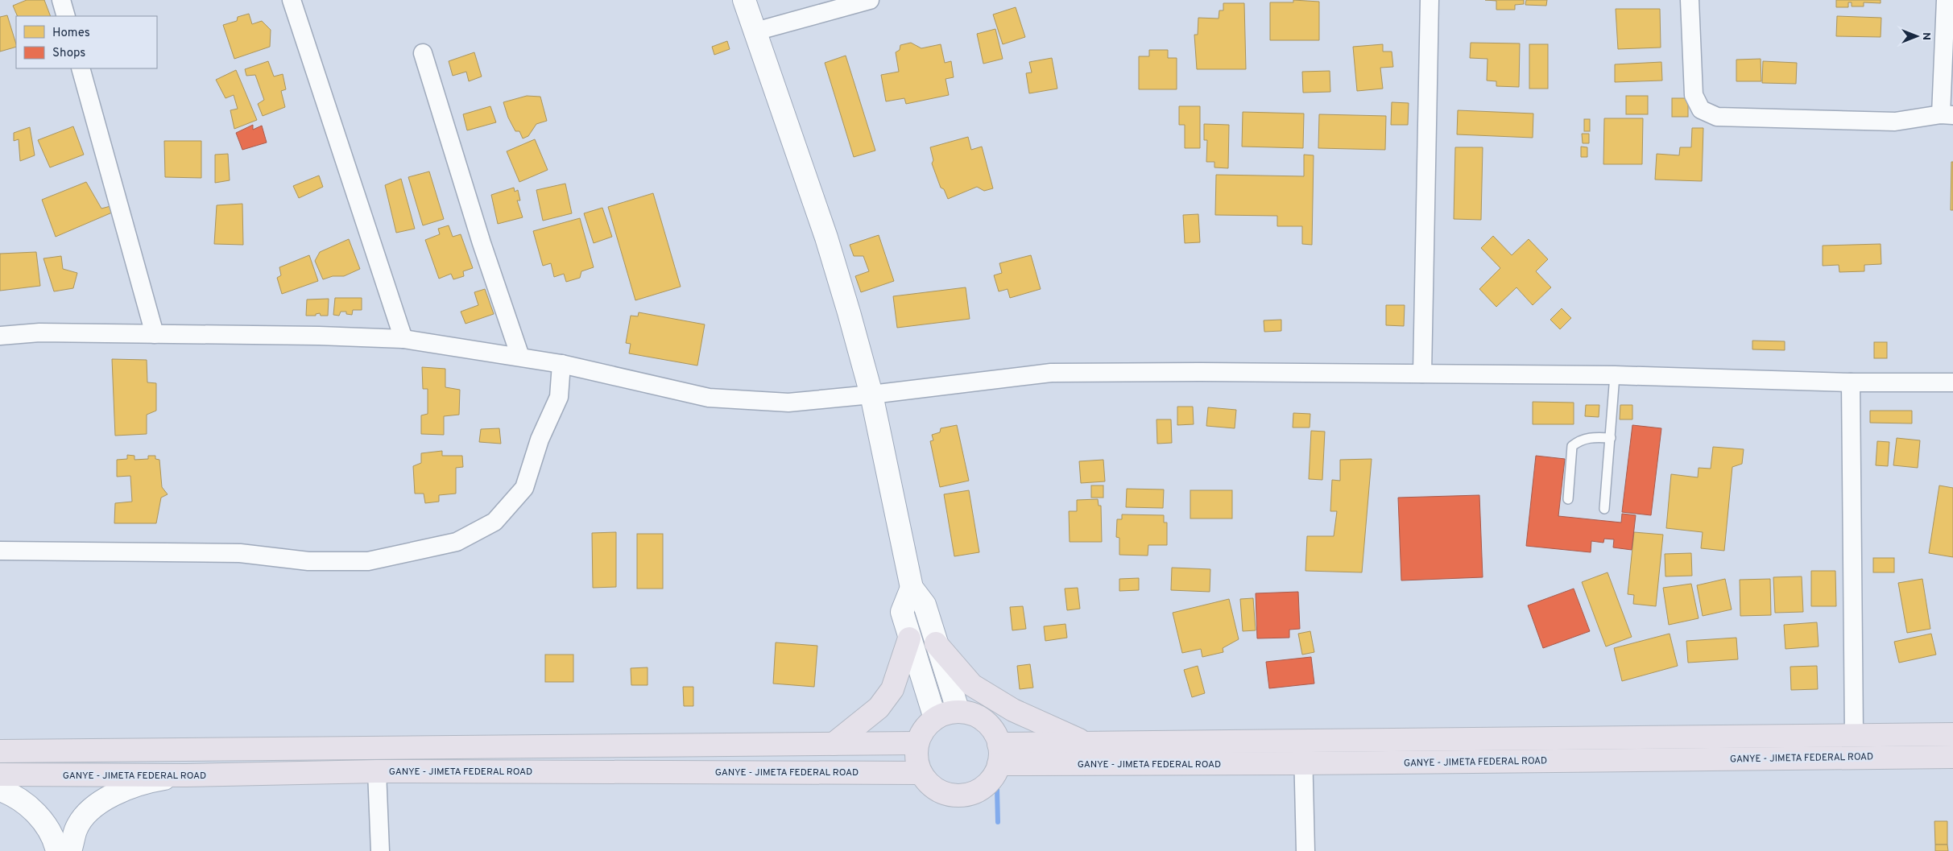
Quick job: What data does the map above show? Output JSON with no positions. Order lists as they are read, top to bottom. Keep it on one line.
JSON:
{"streets":{"main road":["GANYE - JIMETA FEDERAL ROAD"]},"legend":["Homes","Shops"],"north":"right"}
